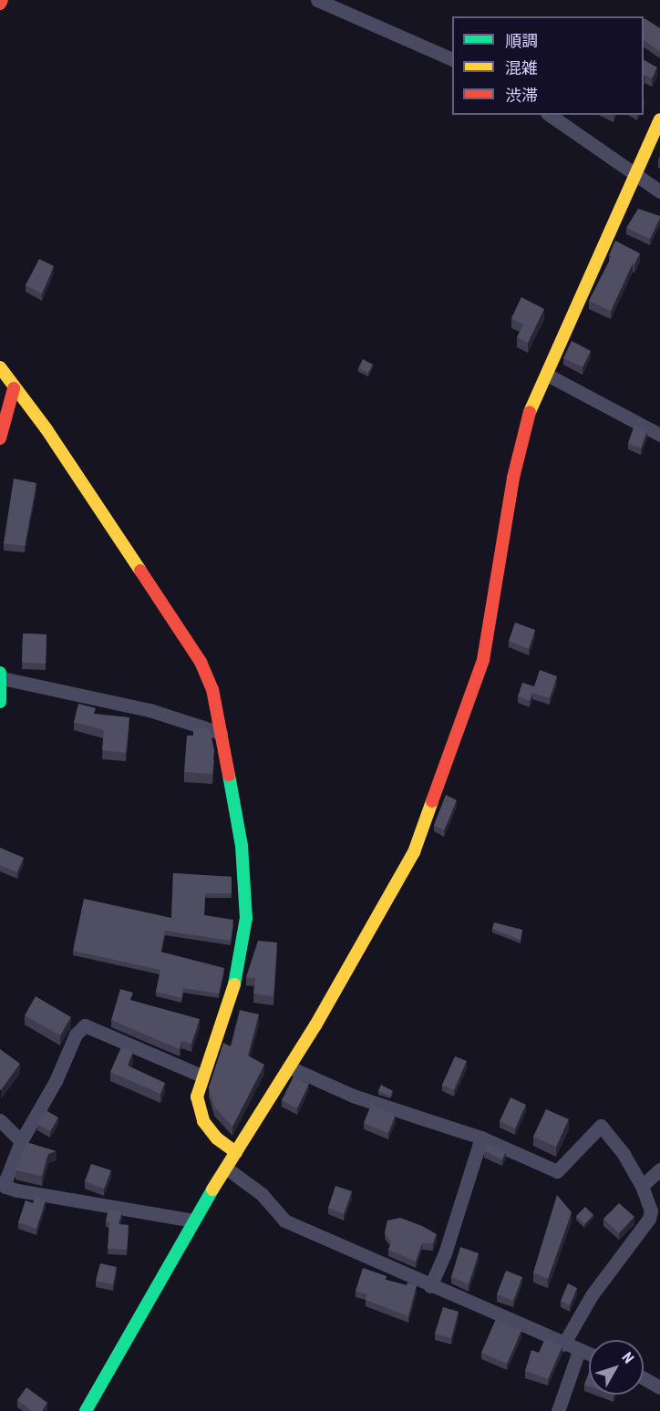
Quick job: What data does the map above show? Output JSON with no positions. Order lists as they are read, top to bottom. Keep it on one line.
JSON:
{"legend":["順調","混雑","渋滞"],"north":"top right"}
